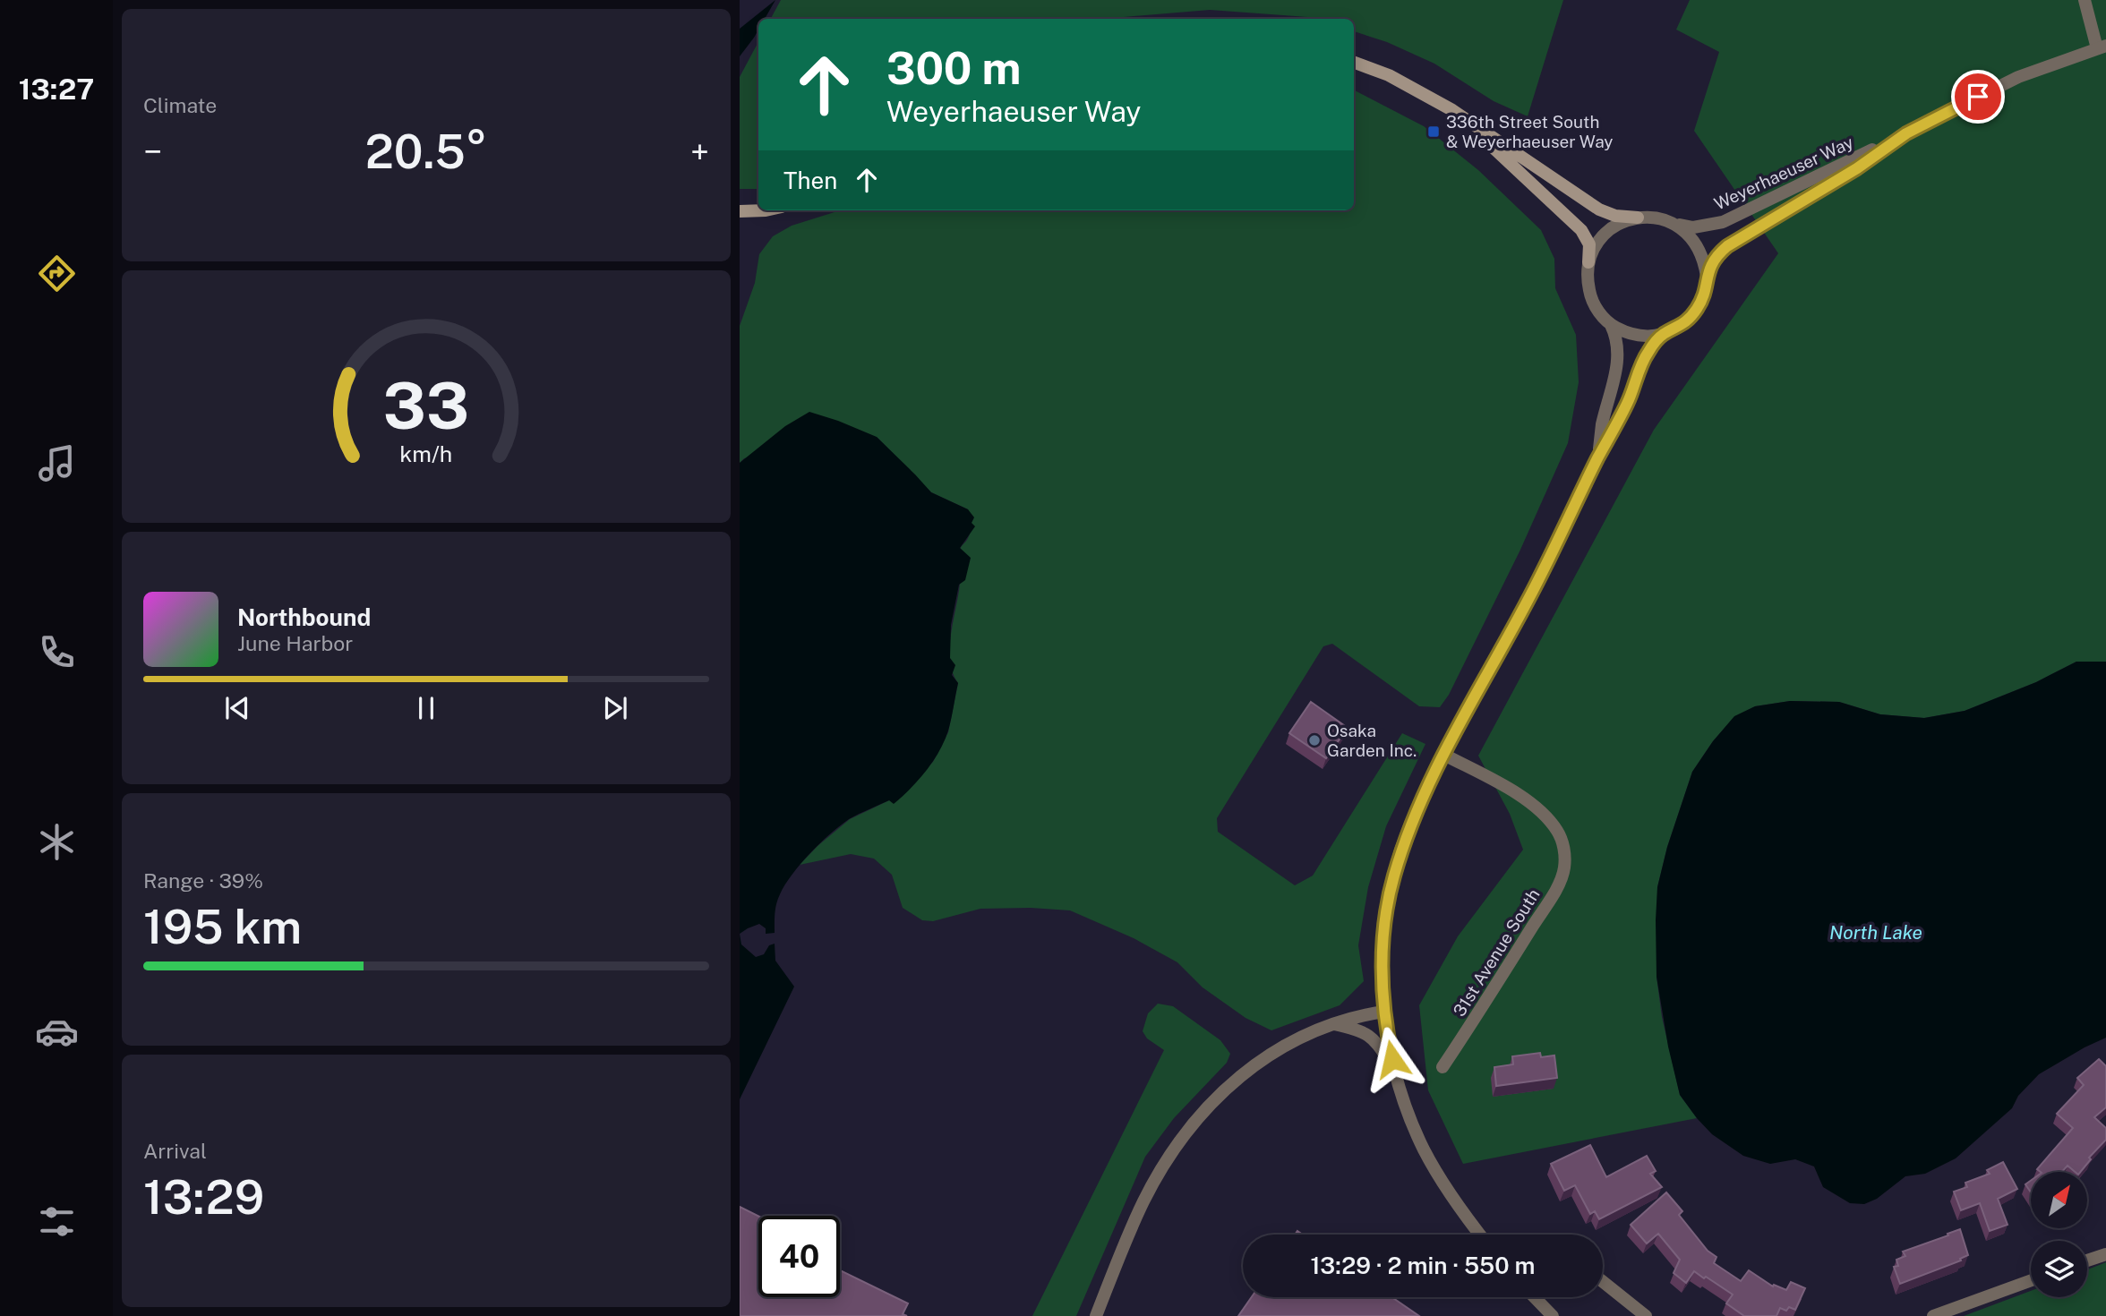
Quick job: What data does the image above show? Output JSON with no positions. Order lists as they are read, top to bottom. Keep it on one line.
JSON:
{"streets":{"street":["Weyerhaeuser Way","31st Avenue South"]},"water":["North Lake"],"places":{"transit":["336th Street South & Weyerhaeuser Way"],"other":["Osaka Garden Inc."]},"north":"top right","page":{"tabs":"13:27","tile":["Climate",["Range · 39%","195 km"],["Arrival","13:29"]],"turn":["300 m","Weyerhaeuser Way"],"heat":["−","20.5°","+"],"then":"Then","song":["Northbound","June Harbor"],"limit":"40","trip":"13:29 · 2 min · 550 m","gauge":["33","km/h"]}}
